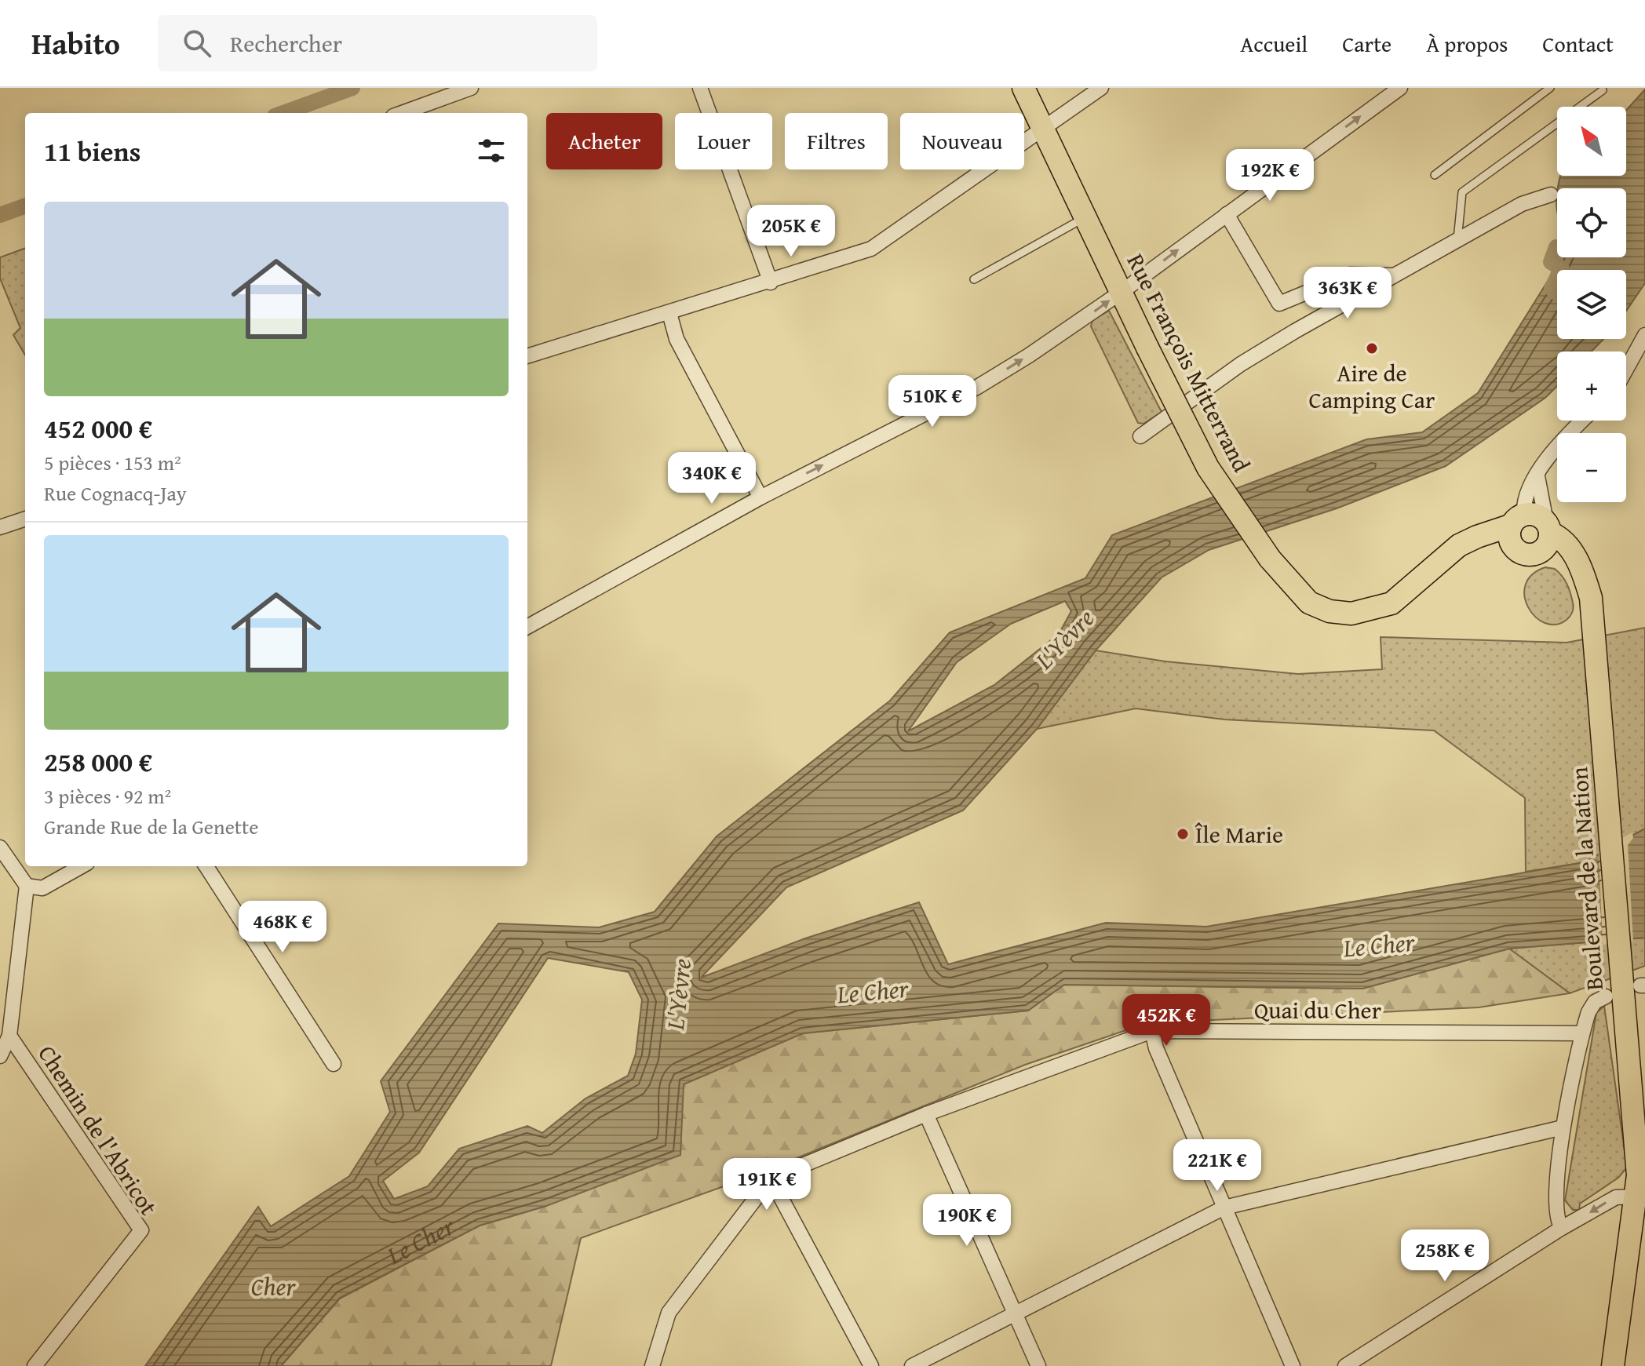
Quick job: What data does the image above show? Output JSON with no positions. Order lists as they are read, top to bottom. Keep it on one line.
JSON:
{"streets":{"main road":["Rue François Mitterrand","Boulevard de la Nation"],"street":["Quai du Cher","Chemin de l'Abricot"]},"water":["L'Yèvre","Le Cher","Cher"],"places":["Aire de Camping Car","Île Marie"],"north":"top left","page":{"header":"Habito","search":"Rechercher","nav":["Accueil","Carte","À propos","Contact"],"map_buttons":["+","−"],"chip":["Acheter","Louer","Filtres","Nouveau"],"heading":"11 biens","price":["192K €","205K €","363K €","510K €","340K €","468K €","452K €","221K €","191K €","190K €","258K €"],"list":[{"name":"452 000 €","note":"5 pièces · 153 m² · Rue Cognacq-Jay"},{"name":"258 000 €","note":"3 pièces · 92 m² · Grande Rue de la Genette"}]}}
